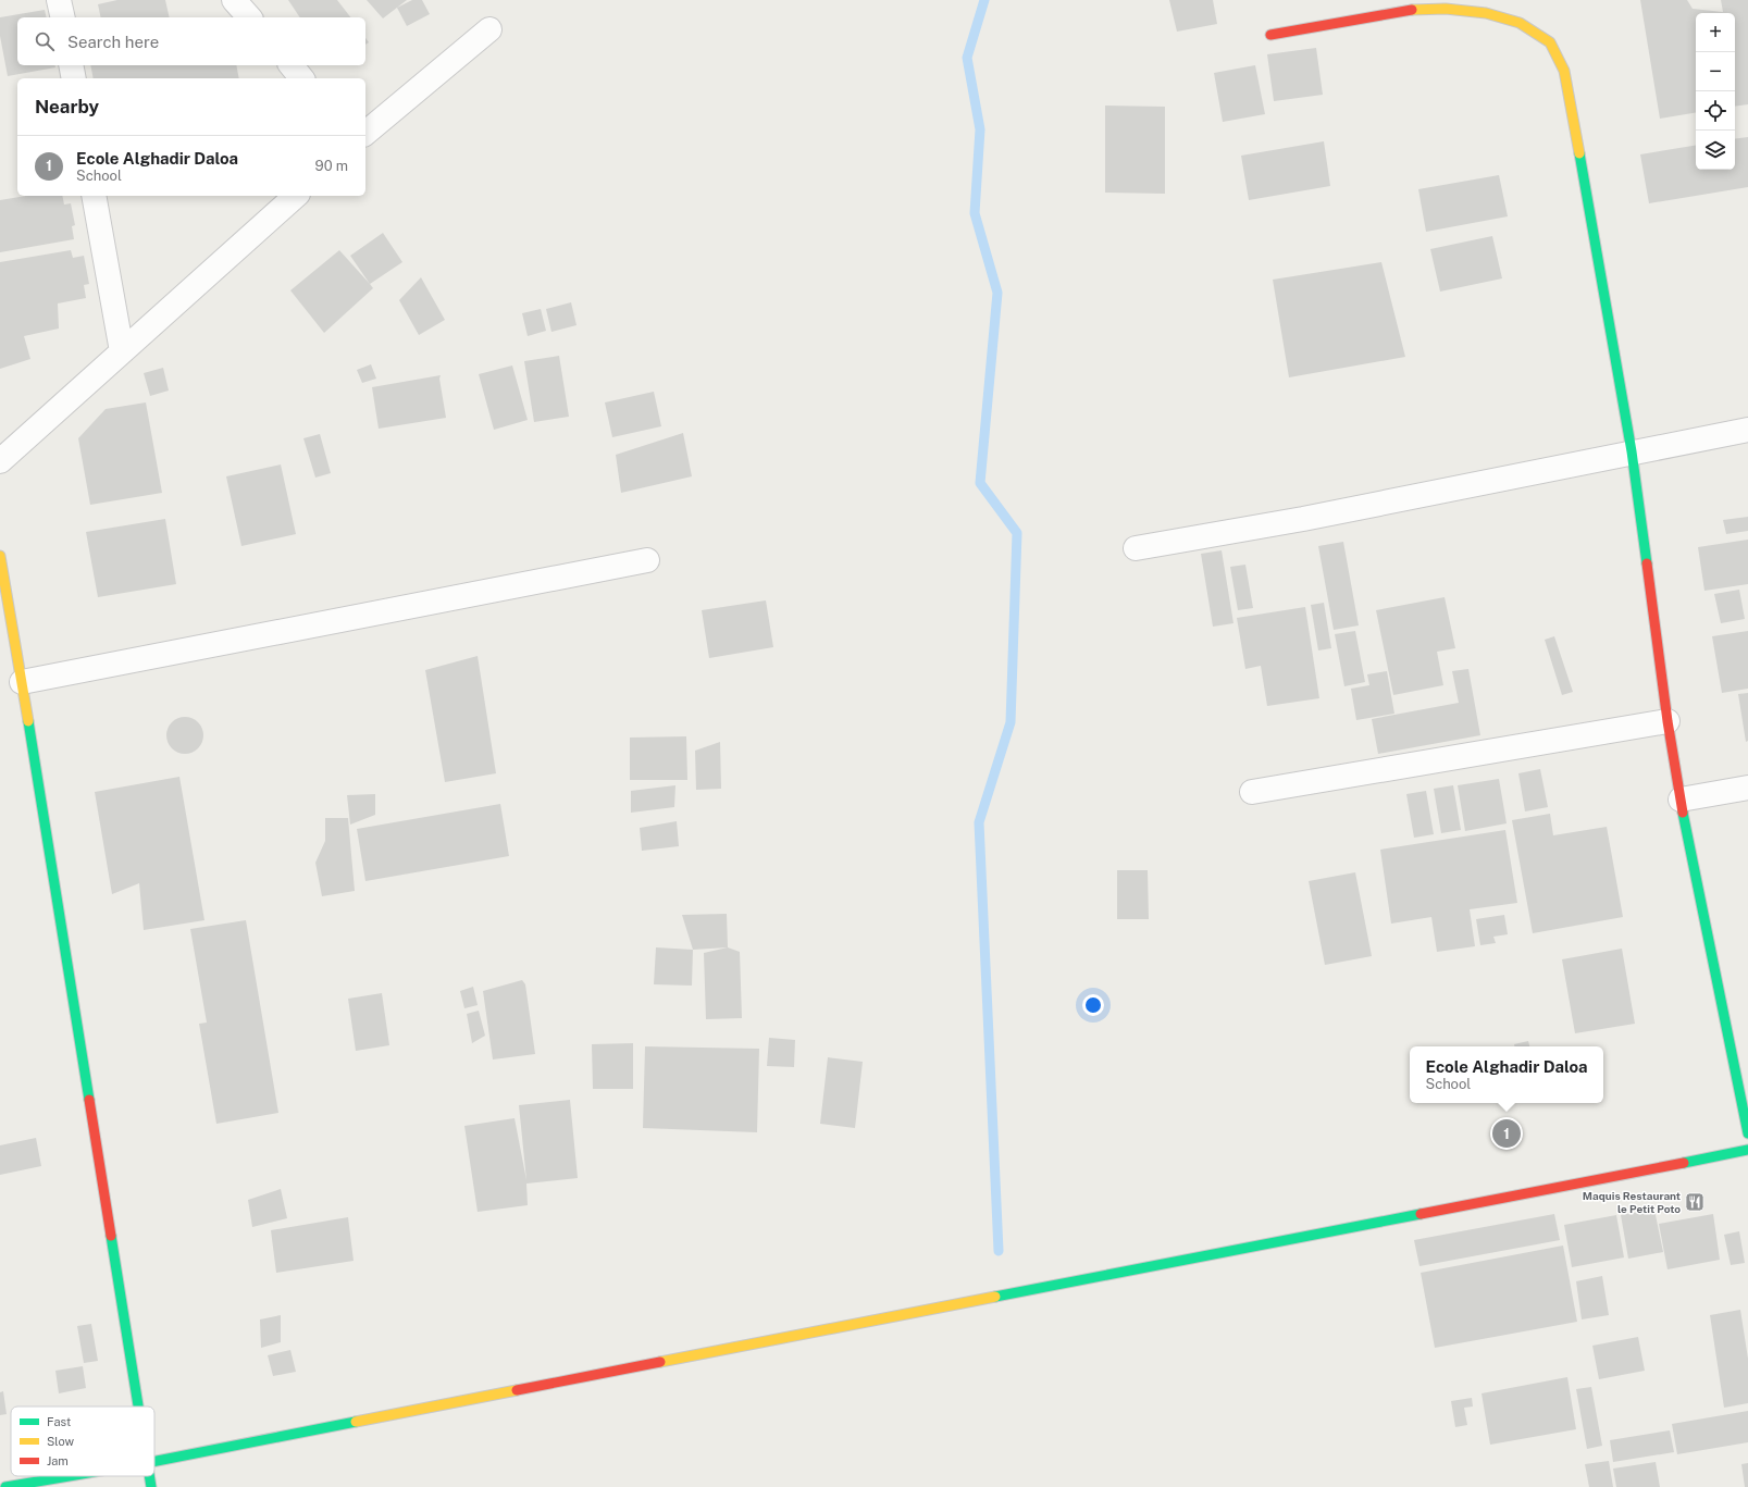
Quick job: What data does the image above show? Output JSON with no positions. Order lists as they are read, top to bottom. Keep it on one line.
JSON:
{"places":{"restaurant":["Maquis Restaurant le Petit Poto"]},"legend":["Fast","Slow","Jam"],"page":{"map_buttons":["+","−"],"search":"Search here","heading":"Nearby","list":[{"mark":"1","name":"Ecole Alghadir Daloa","note":"School","value":"90 m"}],"popup":["Ecole Alghadir Daloa","School"],"pins":"1"}}
